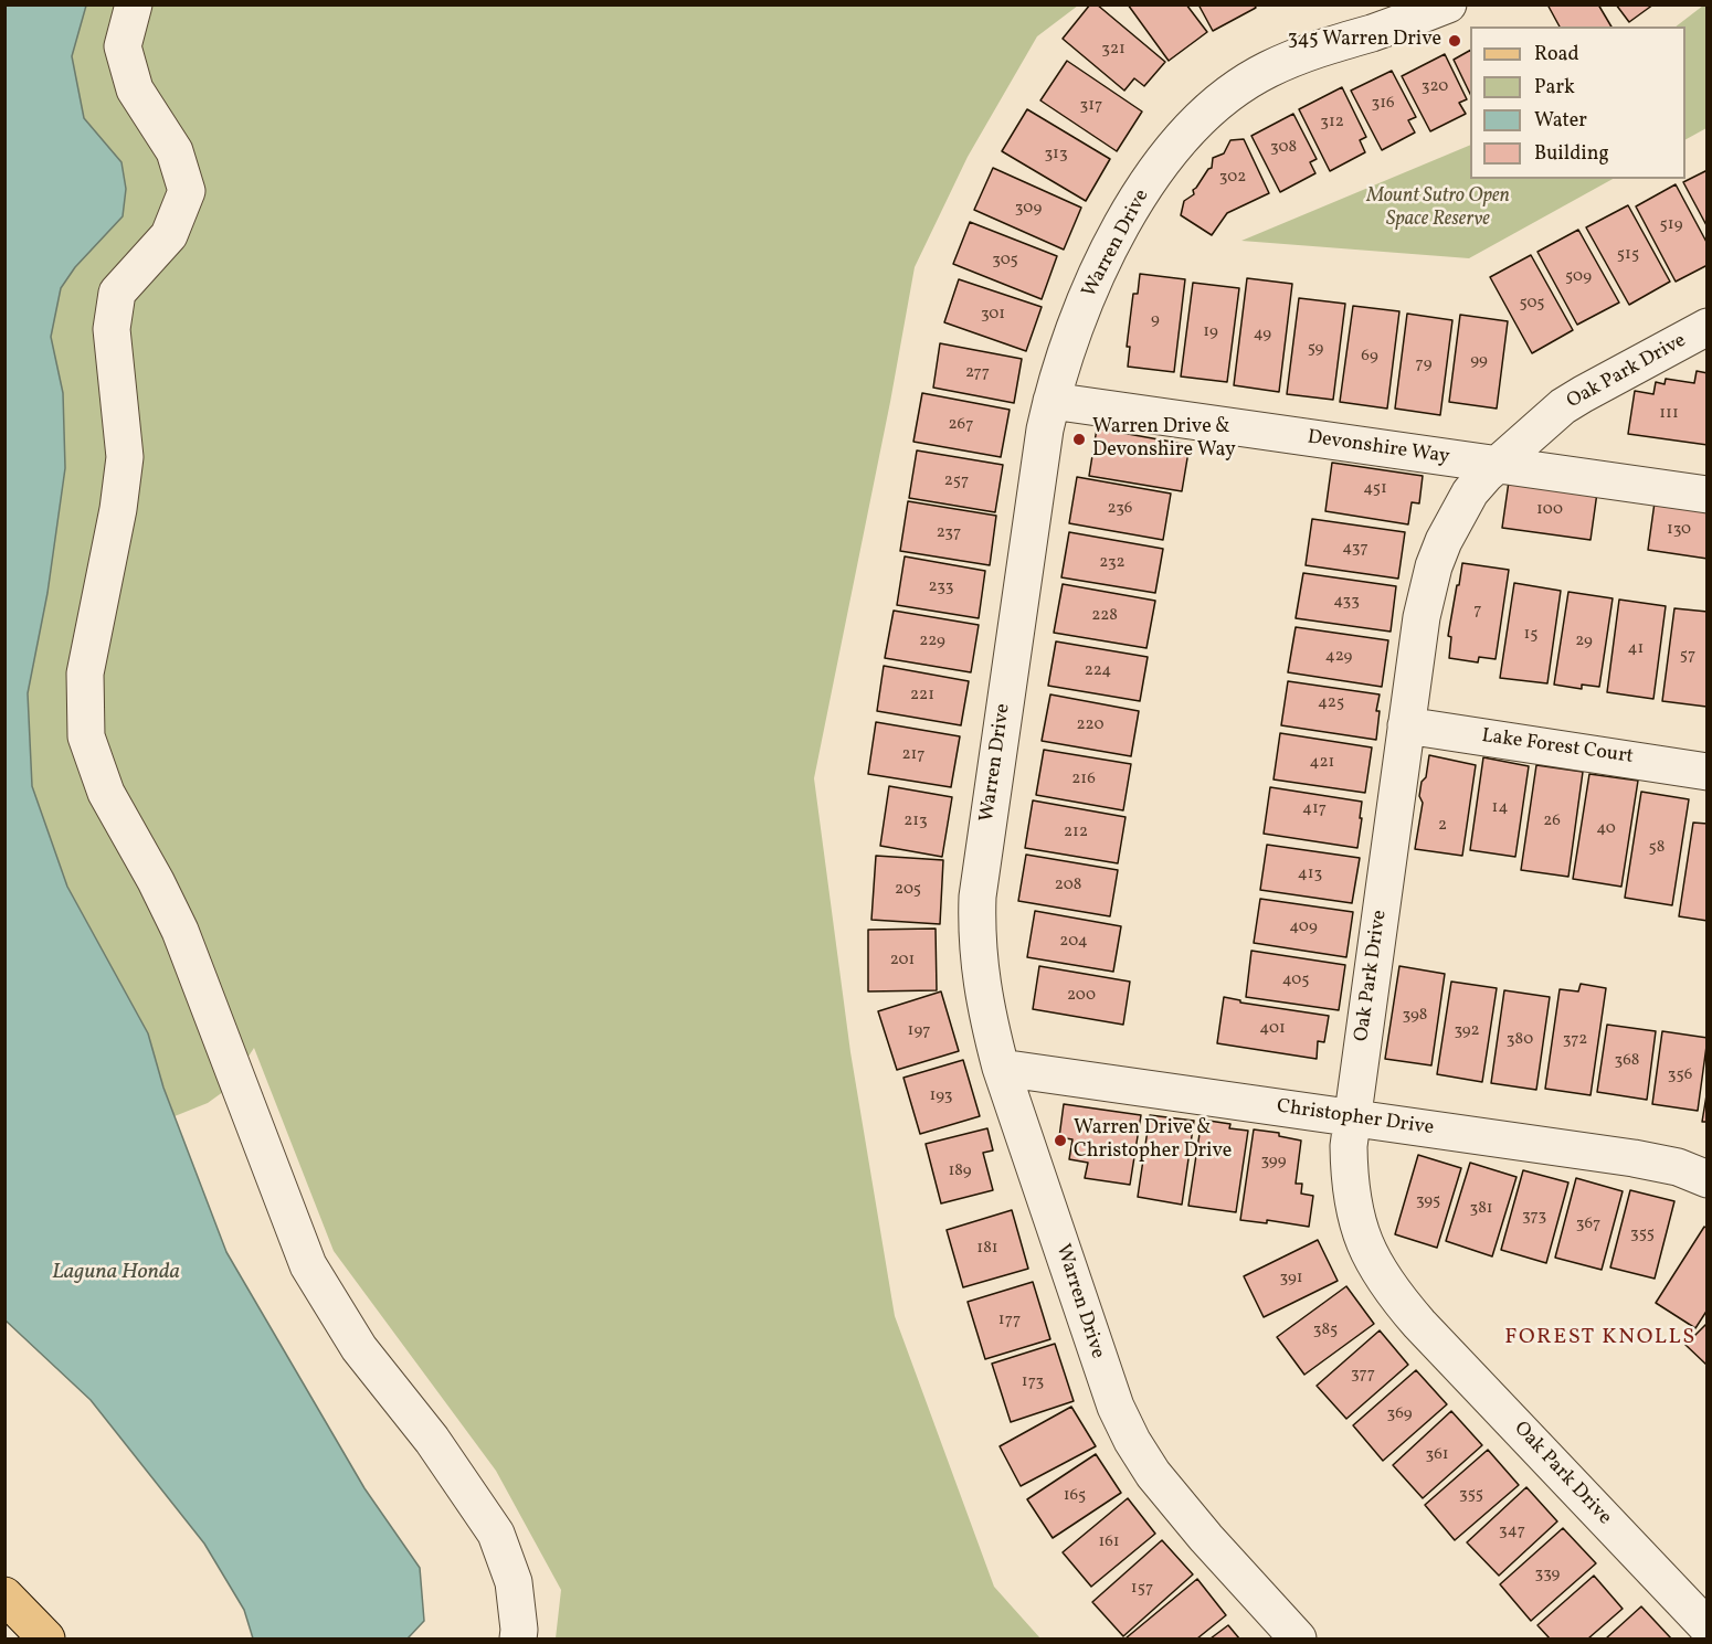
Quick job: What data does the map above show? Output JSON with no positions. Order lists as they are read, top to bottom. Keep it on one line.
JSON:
{"streets":{"street":["Warren Drive","Oak Park Drive","Devonshire Way","Lake Forest Court","Christopher Drive"]},"crossings":[["Warren Drive","Devonshire Way"],["Warren Drive","Christopher Drive"],["Oak Park Drive","Devonshire Way"],["Oak Park Drive","Lake Forest Court"],["Oak Park Drive","Christopher Drive"]],"districts":["FOREST KNOLLS"],"water":["Laguna Honda"],"parks":["Mount Sutro Open Space Reserve"],"places":["345 Warren Drive","Warren Drive & Devonshire Way","Warren Drive & Christopher Drive"],"house_numbers":["321","320","316","317","312","308","313","302","309","519","515","305","509","505","301","9","19","49","59","69","99","79","277","111","267","257","451","236","100","130","237","437","232","233","433","7","228","15","229","29","41","57","429","224","221","425","220","217","421","216","14","417","213","26","2","40","212","58","413","208","205","409","204","201","405","200","398","401","197","392","380","372","368","356","193","399","189","395","381","373","367","355","181","391","177","385","377","173","369","361","355","165","347","161","339","157"],"legend":["Road","Park","Water","Building"]}
